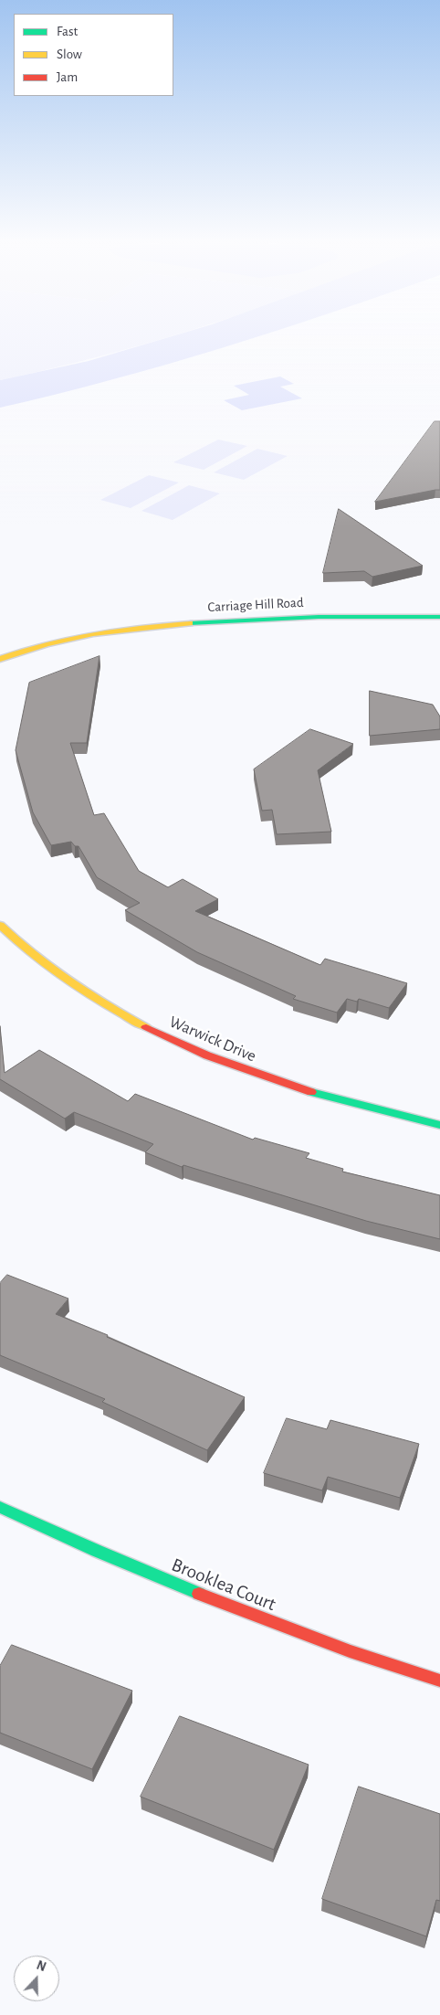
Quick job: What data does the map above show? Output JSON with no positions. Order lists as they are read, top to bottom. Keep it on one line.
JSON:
{"streets":{"street":["Carriage Hill Road","Warwick Drive","Brooklea Court"]},"legend":["Fast","Slow","Jam"],"north":"top"}
